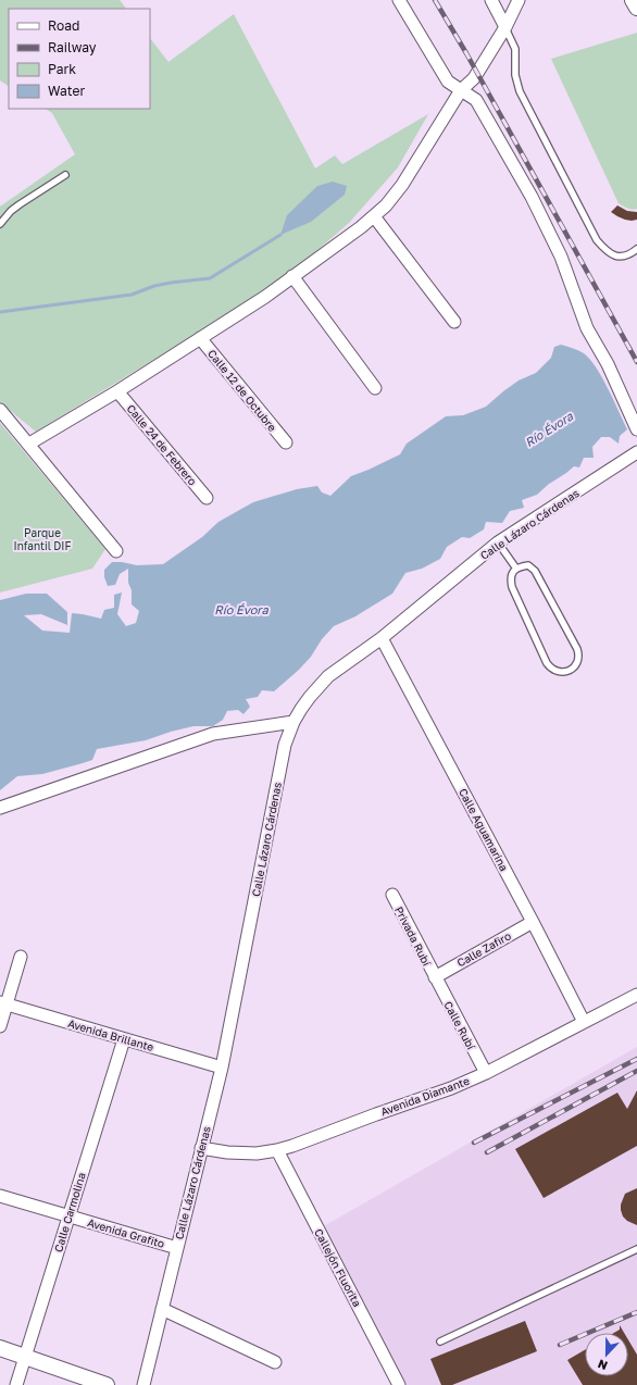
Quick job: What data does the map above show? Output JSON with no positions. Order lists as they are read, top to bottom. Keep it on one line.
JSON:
{"streets":{"street":["Calle 12 de Octubre","Calle 24 de Febrero","Calle Lázaro Cárdenas","Calle Aguamarina","Privada Rubí","Calle Zafiro","Calle Rubí","Avenida Brillante","Avenida Diamante","Calle Carmolina","Avenida Grafito","Callejón Fluorita"]},"crossings":[["Calle Lázaro Cárdenas","Calle Aguamarina"],["Calle Lázaro Cárdenas","Avenida Brillante"],["Calle Lázaro Cárdenas","Avenida Diamante"],["Calle Lázaro Cárdenas","Avenida Grafito"],["Calle Aguamarina","Calle Zafiro"],["Calle Aguamarina","Avenida Diamante"],["Privada Rubí","Calle Zafiro"],["Privada Rubí","Calle Rubí"],["Calle Zafiro","Calle Rubí"],["Calle Rubí","Avenida Diamante"],["Avenida Brillante","Calle Carmolina"],["Avenida Diamante","Callejón Fluorita"],["Calle Carmolina","Avenida Grafito"]],"water":["Río Évora"],"parks":["Parque Infantil DIF"],"legend":["Road","Railway","Park","Water"],"north":"bottom"}
